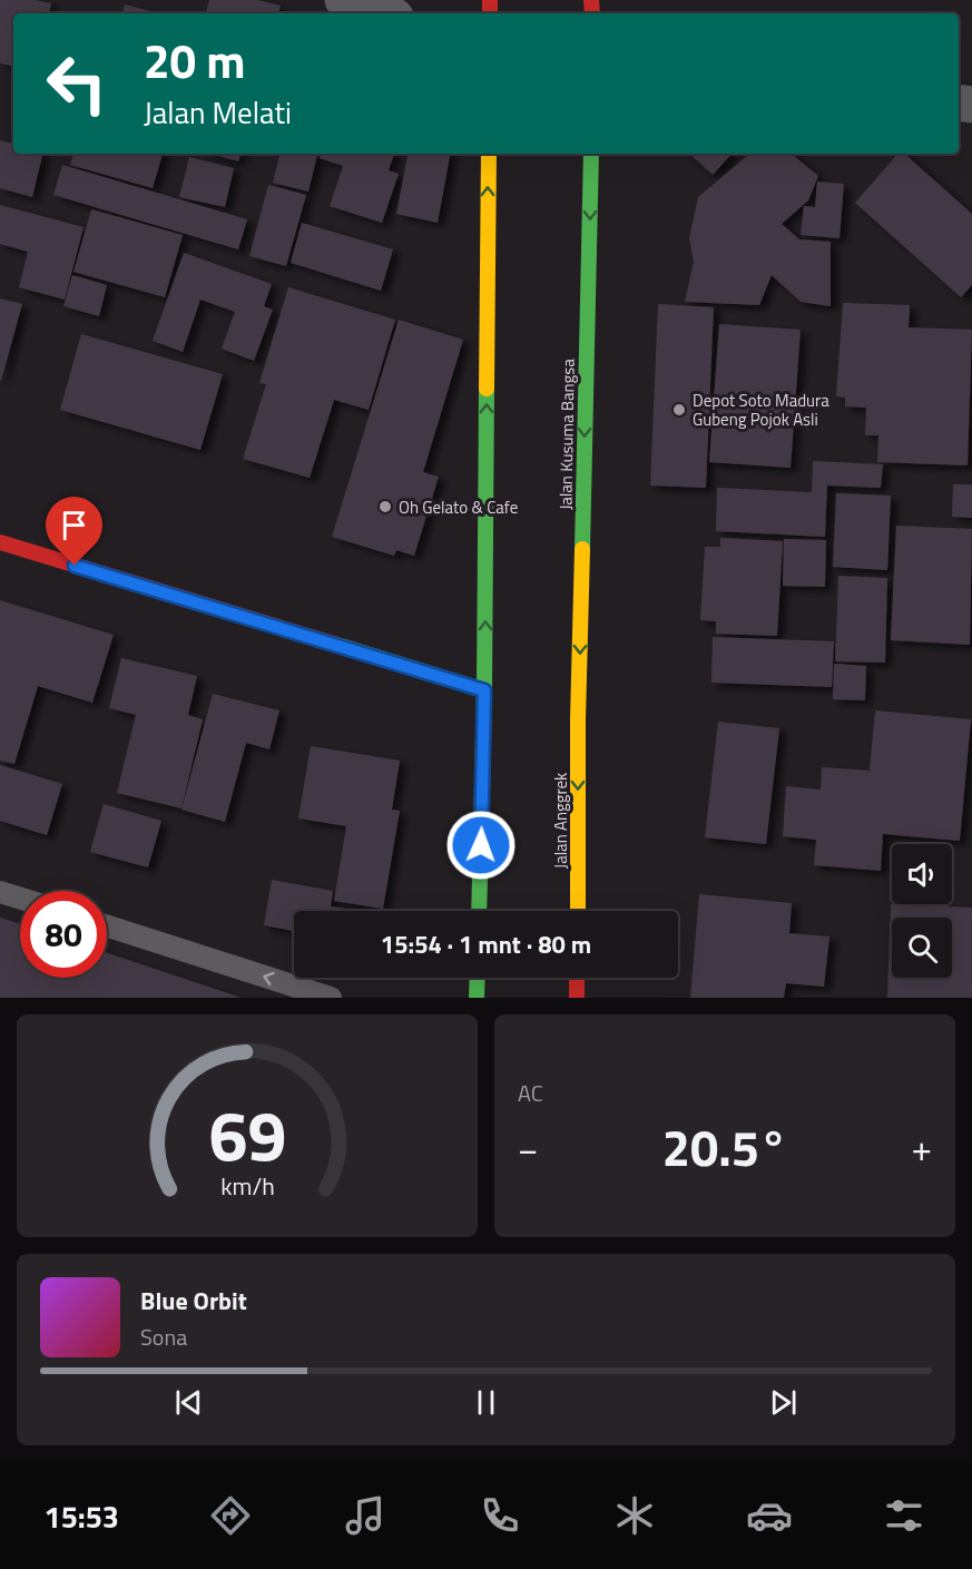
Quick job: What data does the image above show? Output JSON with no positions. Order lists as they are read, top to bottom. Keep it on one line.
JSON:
{"streets":{"main road":["Jalan Kusuma Bangsa","Jalan Anggrek"]},"crossings":[["Jalan Kusuma Bangsa","Jalan Anggrek"]],"places":["Depot Soto Madura Gubeng Pojok Asli","Oh Gelato & Cafe"],"page":{"turn":["20 m","Jalan Melati"],"limit":"80","trip":"15:54 · 1 mnt · 80 m","tile":"AC","heat":["−","20.5°","+"],"song":["Blue Orbit","Sona"],"tabs":"15:53","gauge":["69","km/h"]}}
